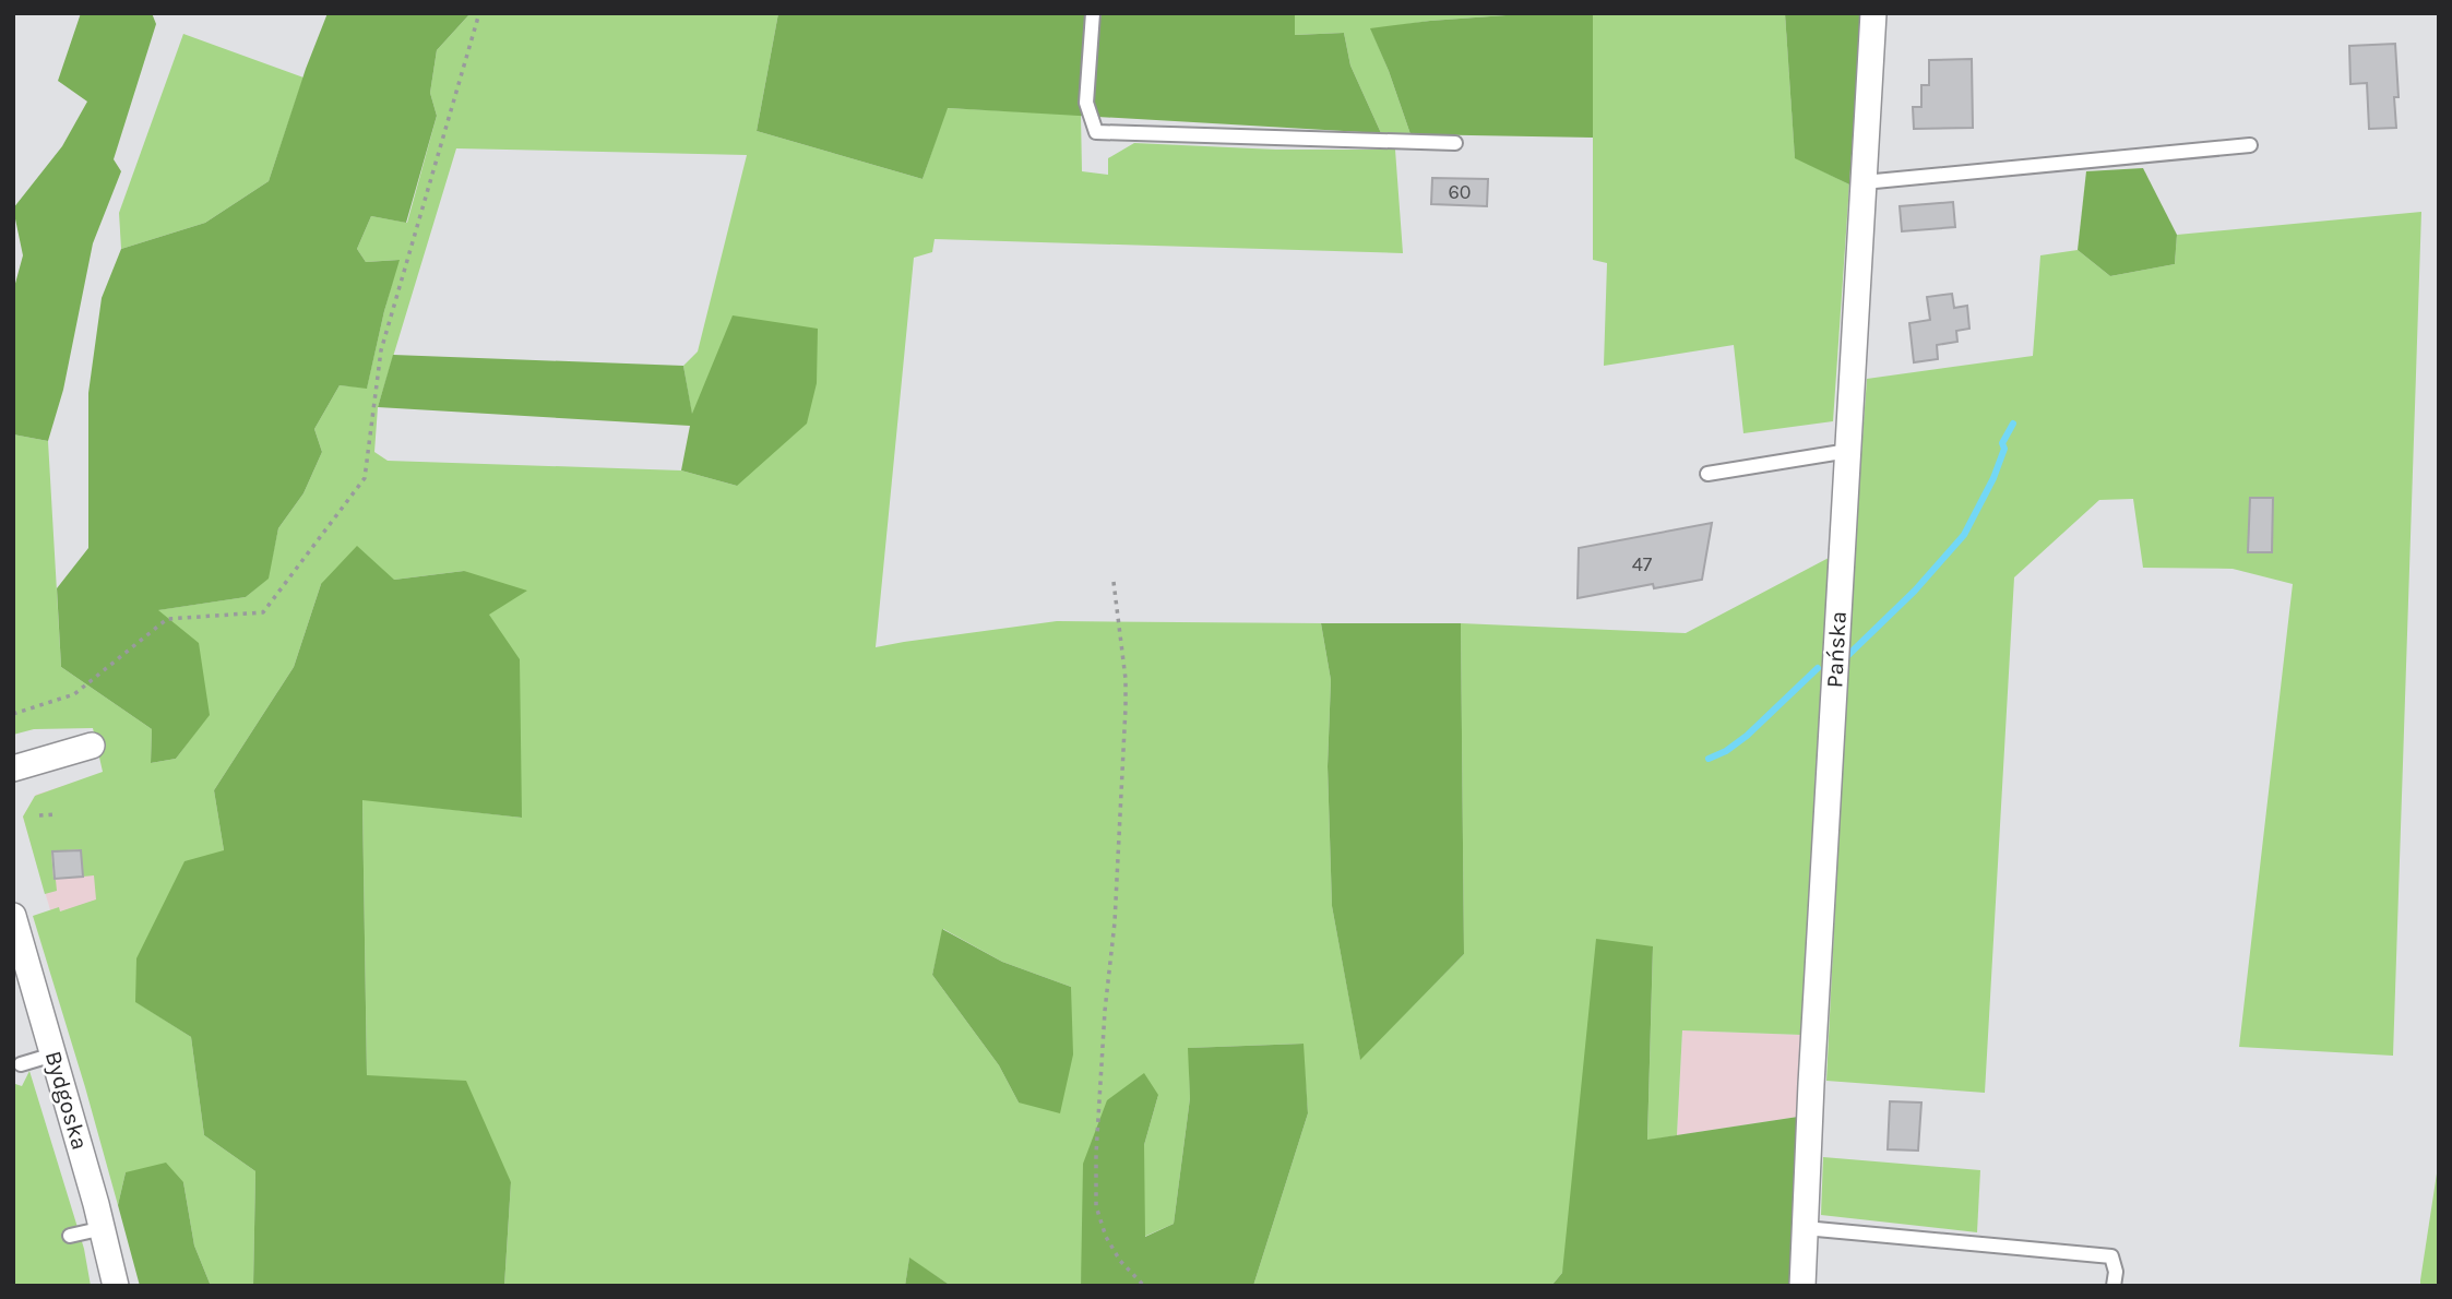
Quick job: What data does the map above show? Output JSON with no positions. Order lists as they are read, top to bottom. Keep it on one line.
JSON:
{"streets":{"street":["Pańska","Bydgoska"]},"house_numbers":["60","47"]}
